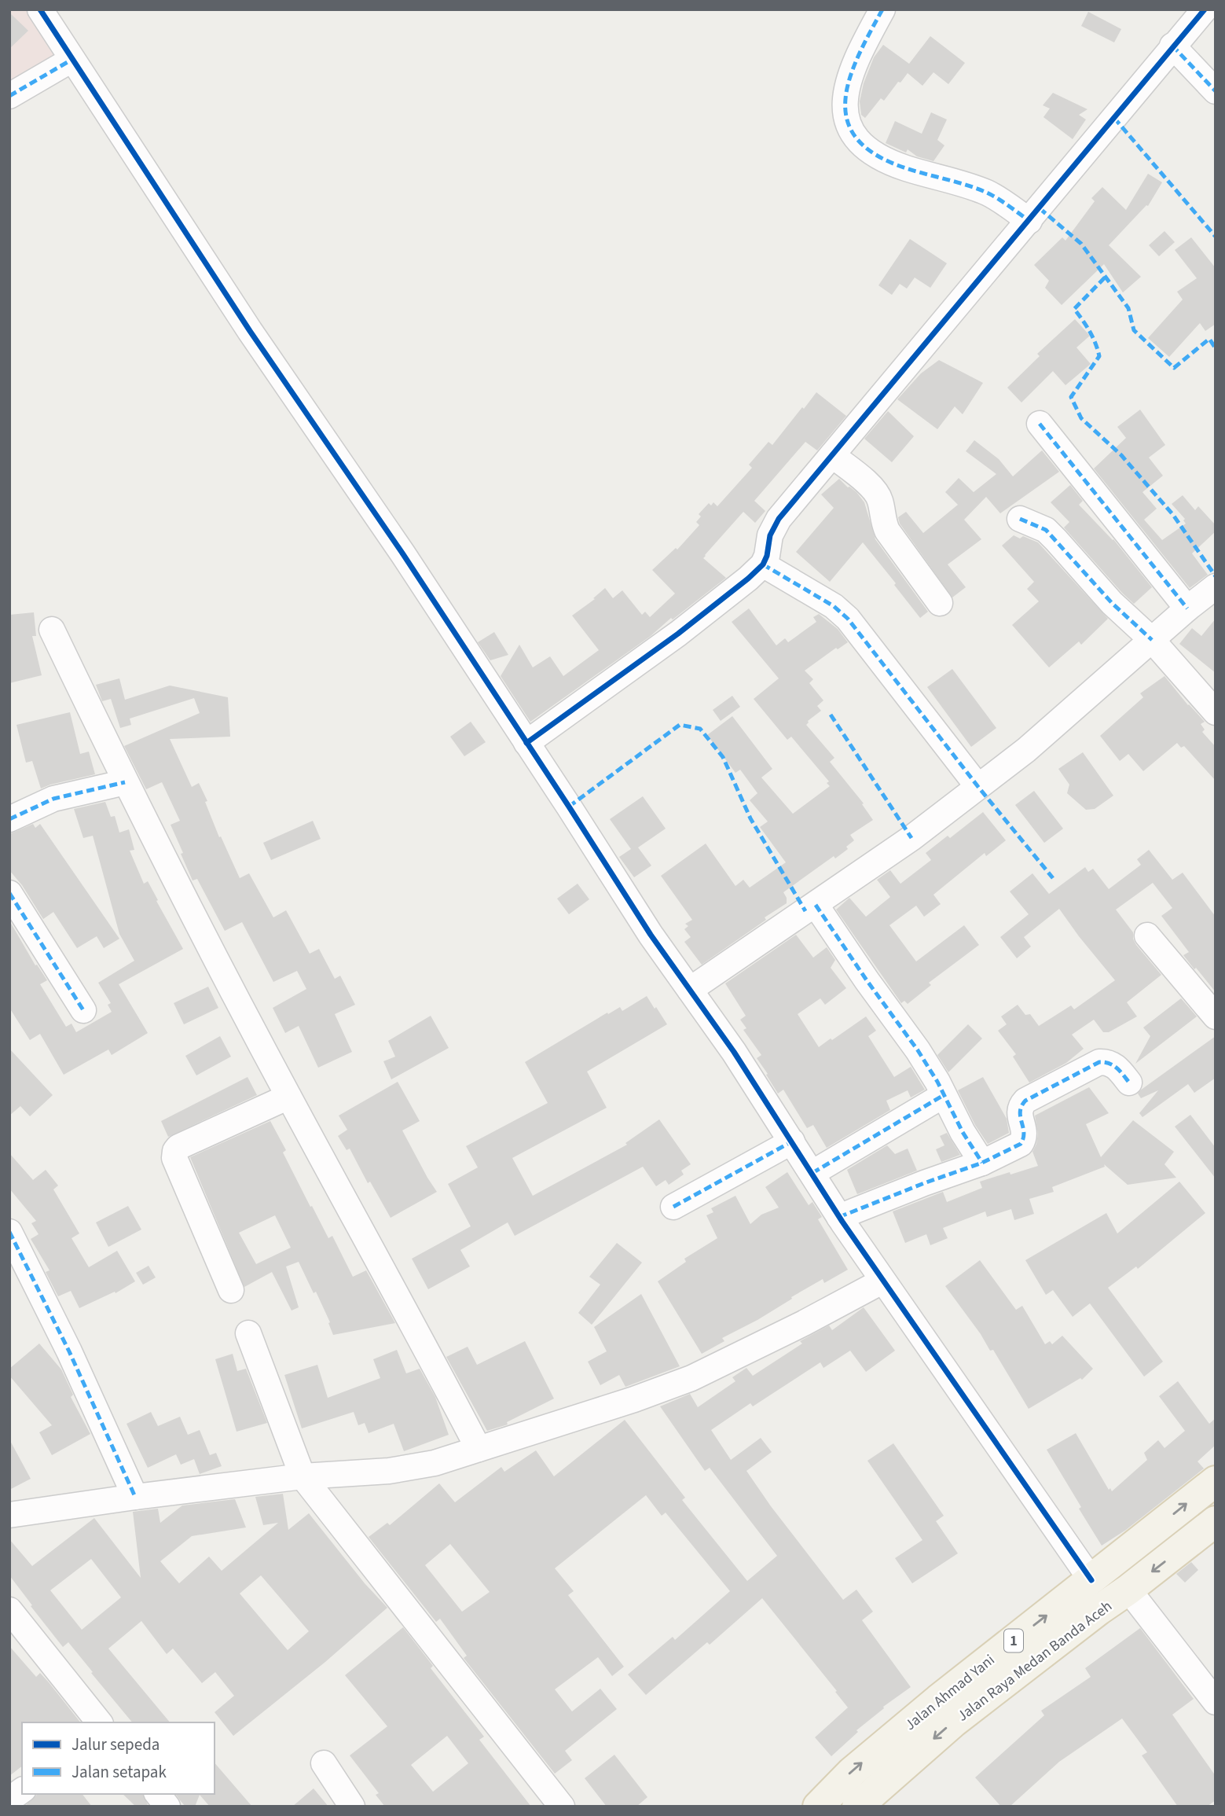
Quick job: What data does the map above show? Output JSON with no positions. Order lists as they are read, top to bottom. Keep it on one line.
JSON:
{"streets":{"main road":["1","Jalan Raya Medan Banda Aceh","Jalan Ahmad Yani"]},"one_way":["Jalan Raya Medan Banda Aceh","Jalan Ahmad Yani"],"legend":["Jalur sepeda","Jalan setapak"]}
